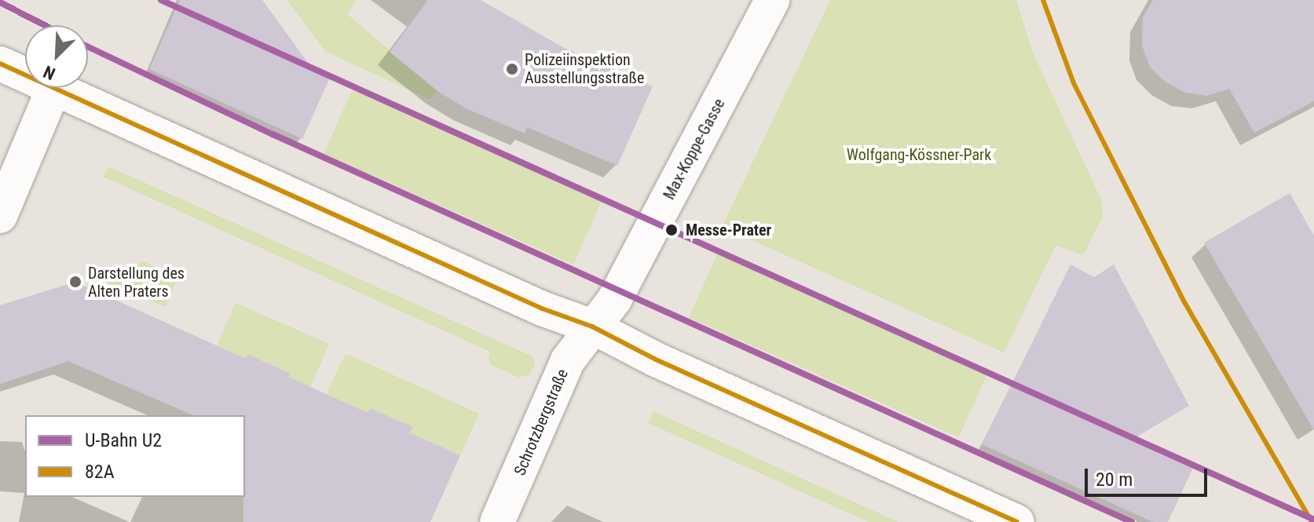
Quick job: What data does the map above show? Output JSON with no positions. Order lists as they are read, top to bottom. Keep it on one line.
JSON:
{"streets":{"main road":["Max-Koppe-Gasse","Schrotzbergstraße"]},"crossings":[["Max-Koppe-Gasse","Schrotzbergstraße"]],"parks":["Wolfgang-Kössner-Park"],"places":["Polizeiinspektion Ausstellungsstraße","Messe-Prater","Darstellung des Alten Praters"],"lines":["metro line U2","transit line 82A"],"legend":["U-Bahn U2","82A"],"scale_bar":"20 m","north":"bottom left"}
